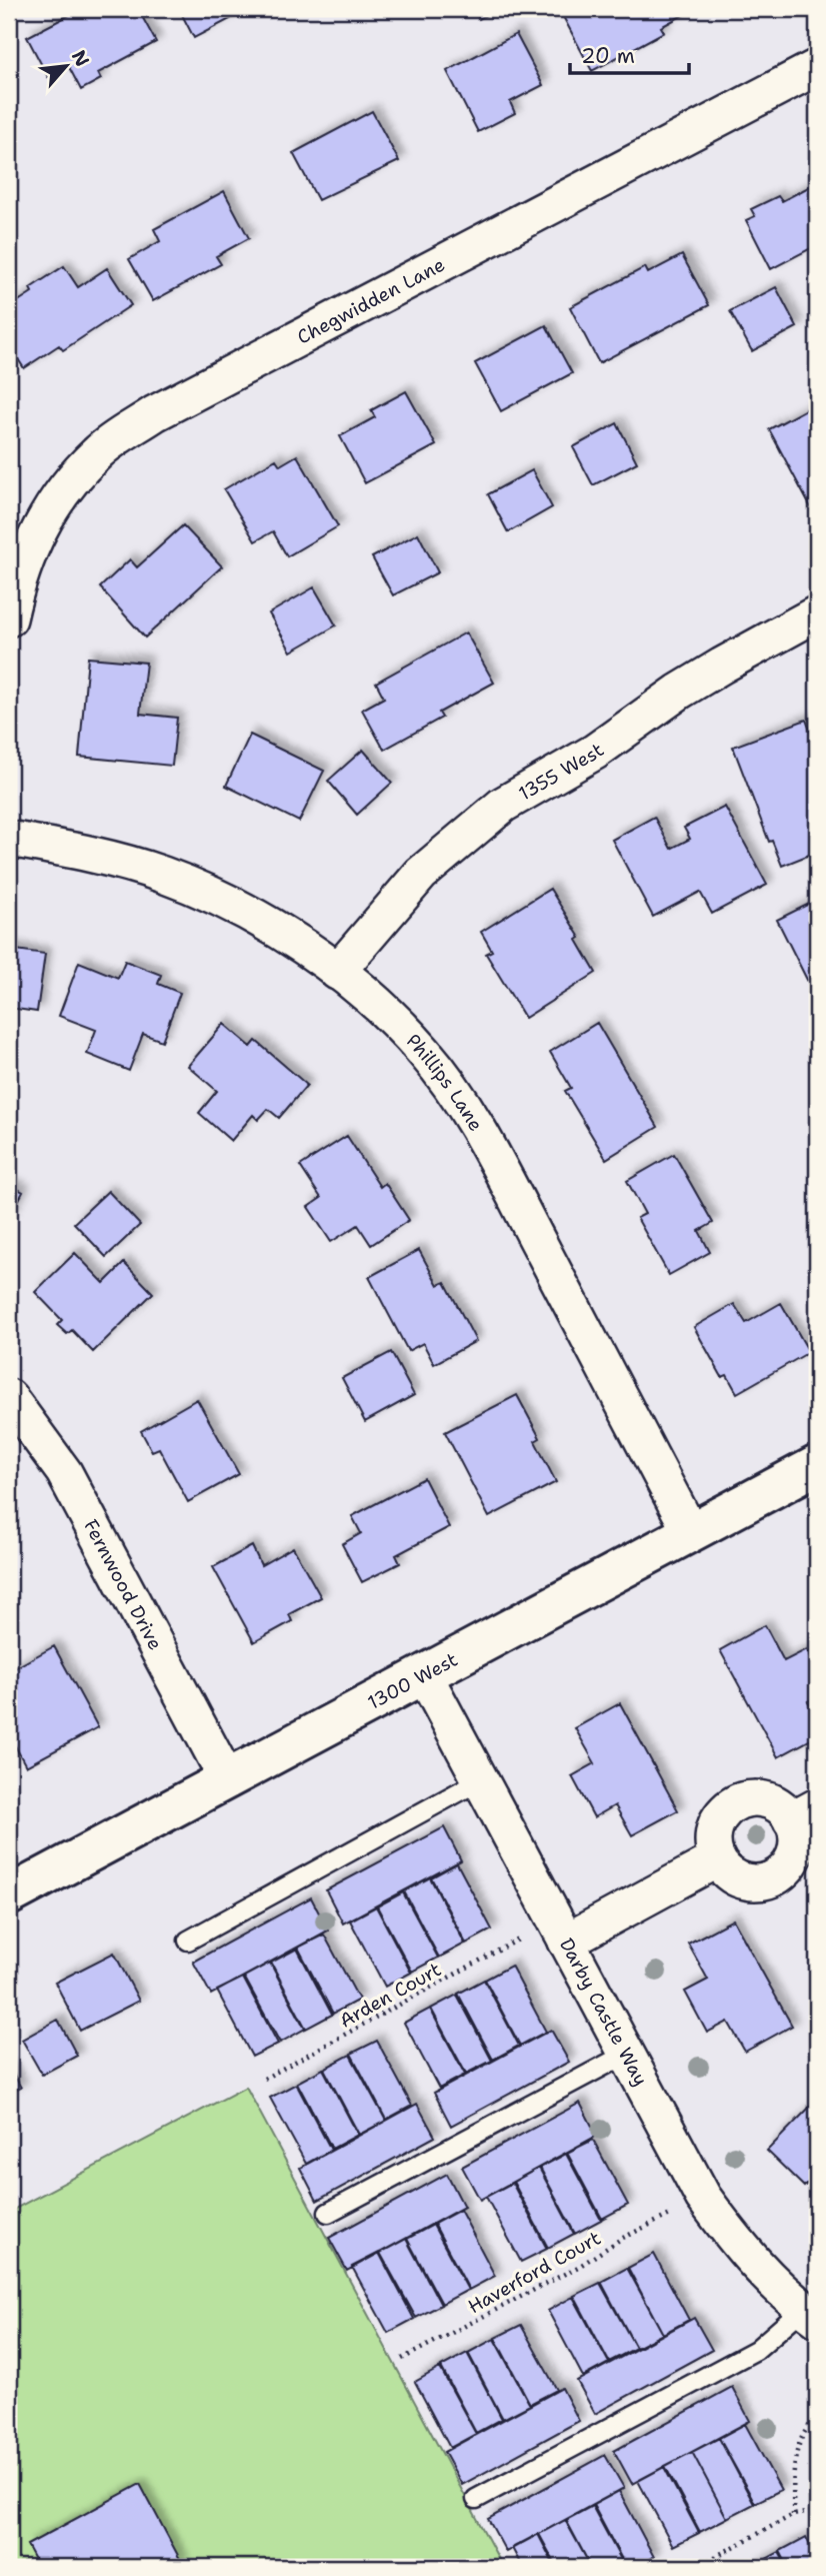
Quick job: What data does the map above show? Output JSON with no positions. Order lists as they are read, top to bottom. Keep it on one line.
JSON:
{"streets":{"street":["Chegwidden Lane","1355 West","Phillips Lane","Fernwood Drive","1300 West","Darby Castle Way"],"path":["Arden Court","Haverford Court"]},"crossings":[["1355 West","Phillips Lane"],["Phillips Lane","1300 West"],["Fernwood Drive","1300 West"],["1300 West","Darby Castle Way"]],"scale_bar":"20 m","north":"top right"}
